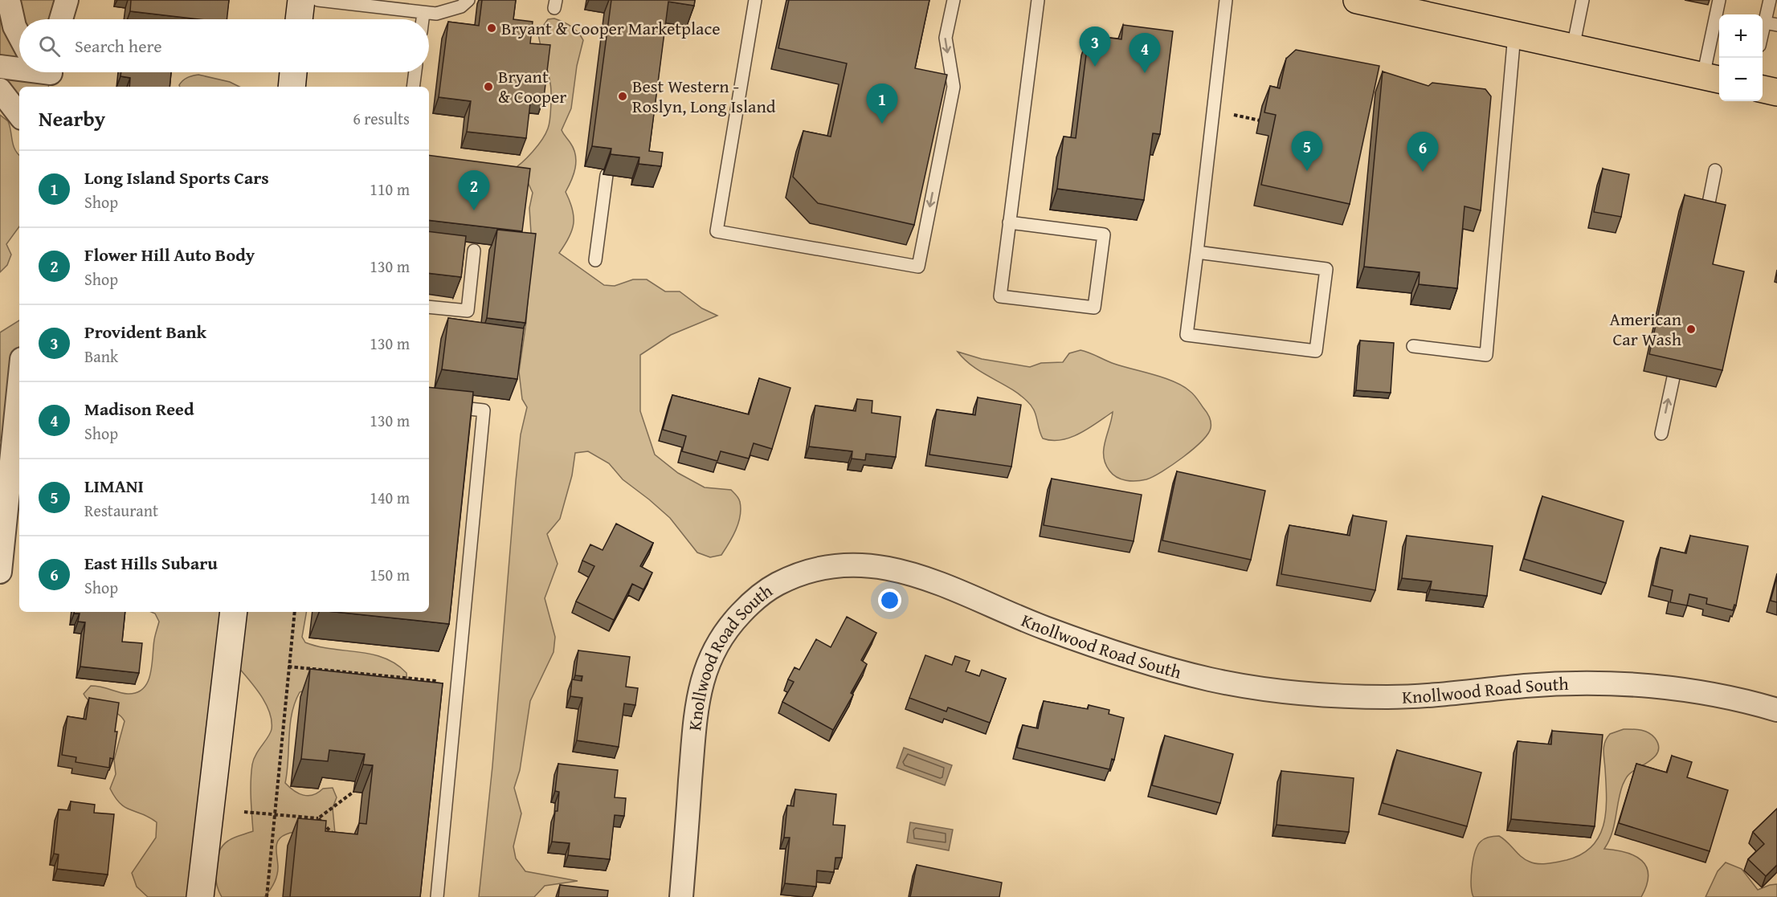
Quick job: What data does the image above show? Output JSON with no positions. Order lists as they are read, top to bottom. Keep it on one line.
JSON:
{"streets":{"street":["Knollwood Road South"]},"places":["Bryant & Cooper Marketplace","Bryant & Cooper","Best Western - Roslyn, Long Island","American Car Wash"],"page":{"map_buttons":["+","−"],"search":"Search here","pins":["3","4","1","5","6","2"],"heading":["Nearby","6 results"],"list":[{"mark":"1","name":"Long Island Sports Cars","note":"Shop","value":"110 m"},{"mark":"2","name":"Flower Hill Auto Body","note":"Shop","value":"130 m"},{"mark":"3","name":"Provident Bank","note":"Bank","value":"130 m"},{"mark":"4","name":"Madison Reed","note":"Shop","value":"130 m"},{"mark":"5","name":"LIMANI","note":"Restaurant","value":"140 m"},{"mark":"6","name":"East Hills Subaru","note":"Shop","value":"150 m"}]}}
